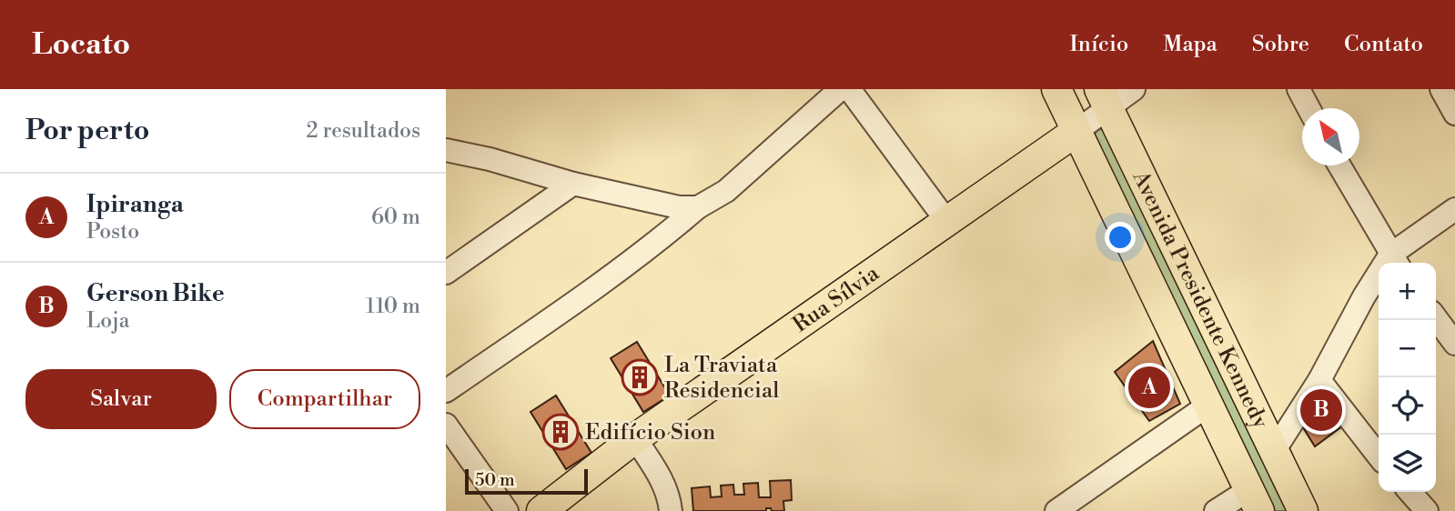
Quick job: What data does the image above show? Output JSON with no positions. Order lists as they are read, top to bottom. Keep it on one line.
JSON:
{"streets":{"main road":["Rua Sílvia","Avenida Presidente Kennedy"]},"crossings":[["Rua Sílvia","Avenida Presidente Kennedy"]],"places":{"building":["La Traviata Residencial","Edifício Sion"]},"scale_bar":"50 m","north":"top left","page":{"header":"Locato","nav":["Início","Mapa","Sobre","Contato"],"heading":["Por perto","2 resultados"],"list":[{"mark":"A","name":"Ipiranga","note":"Posto","value":"60 m"},{"mark":"B","name":"Gerson Bike","note":"Loja","value":"110 m"}],"map_buttons":["+","−"],"buttons":["Salvar","Compartilhar"],"pins":["A","B"],"scale":"50 m"}}
